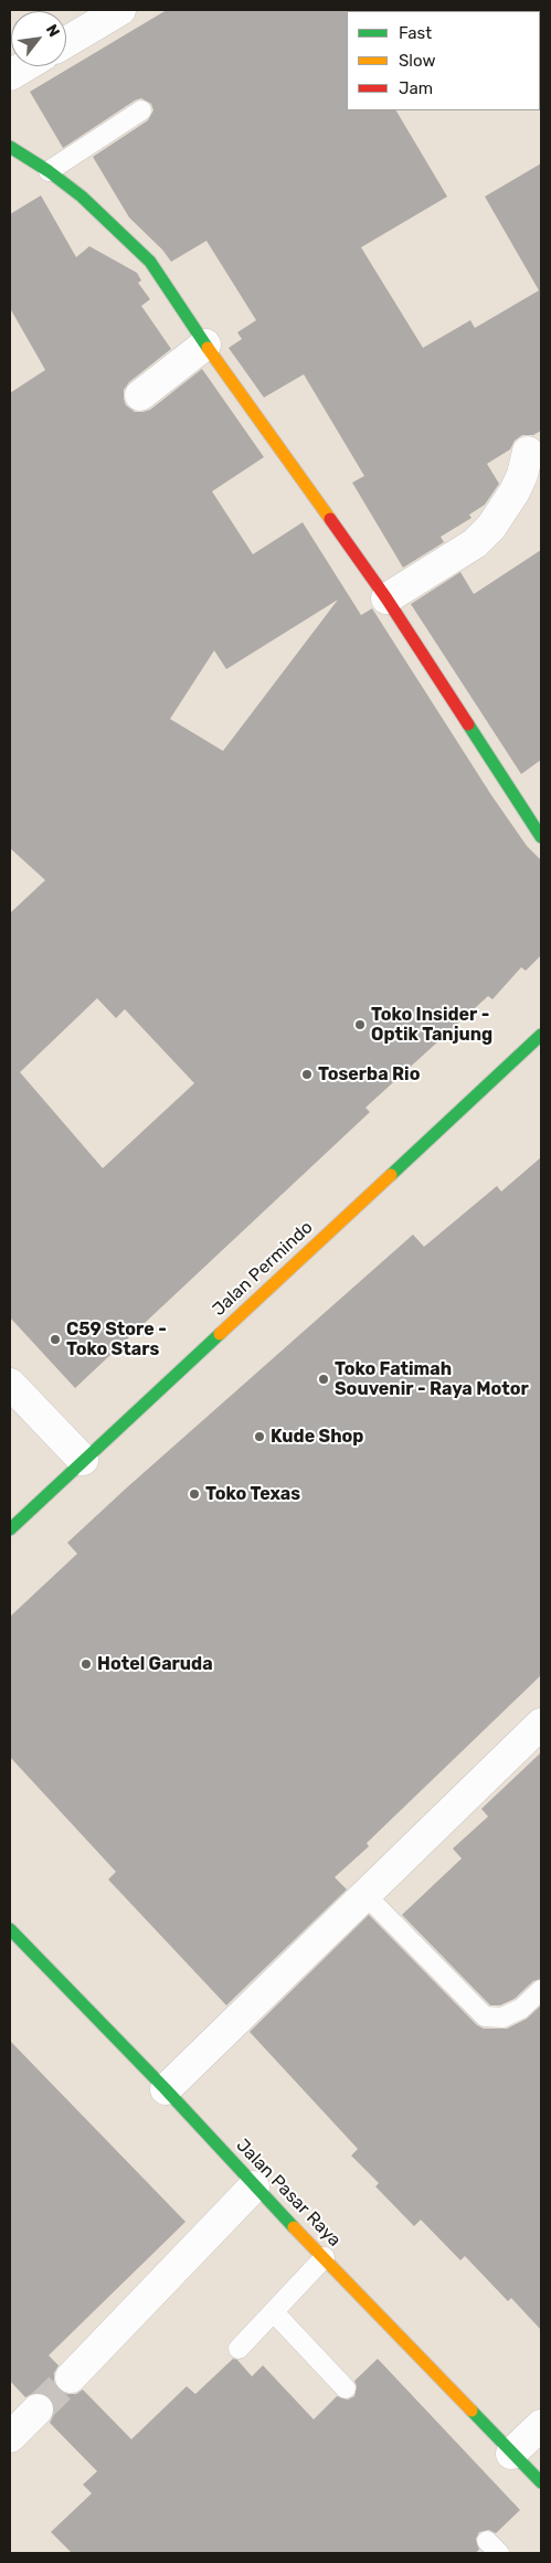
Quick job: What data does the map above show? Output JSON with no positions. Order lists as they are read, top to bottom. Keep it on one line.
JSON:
{"streets":{"main road":["Jalan Permindo","Jalan Pasar Raya"]},"places":["Toko Insider - Optik Tanjung","Toserba Rio","C59 Store - Toko Stars","Toko Fatimah Souvenir - Raya Motor","Kude Shop","Toko Texas","Hotel Garuda"],"legend":["Fast","Slow","Jam"],"north":"top right"}
